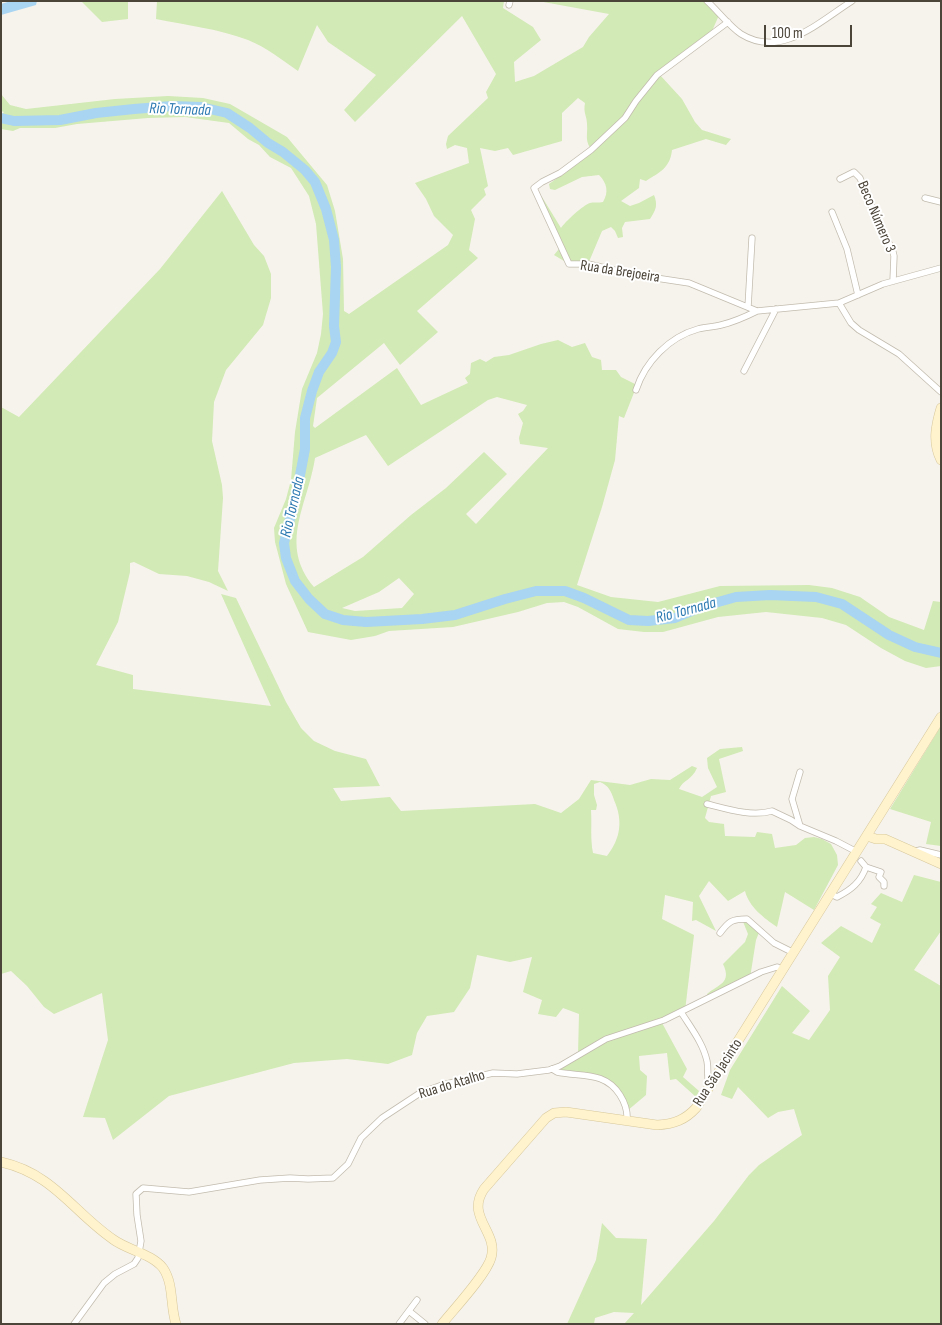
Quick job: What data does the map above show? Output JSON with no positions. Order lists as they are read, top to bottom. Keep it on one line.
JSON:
{"streets":{"main road":["Rua São Jacinto"],"street":["Beco Número 3","Rua da Brejoeira","Rua do Atalho"]},"crossings":[["Beco Número 3","Rua da Brejoeira"],["Rua São Jacinto","Rua do Atalho"]],"water":["Rio Tornada"],"scale_bar":"100 m"}
